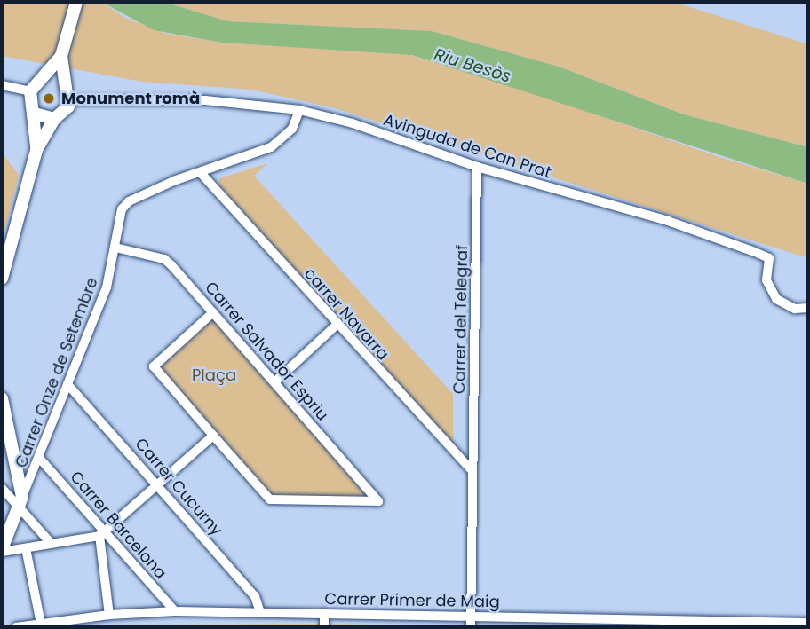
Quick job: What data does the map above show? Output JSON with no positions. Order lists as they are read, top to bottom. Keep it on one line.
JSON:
{"streets":{"street":["Avinguda de Can Prat","carrer Navarra","Carrer del Telegraf","Carrer Salvador Espriu","Carrer Onze de Setembre","Carrer Cucurny","Carrer Barcelona","Carrer Primer de Maig"]},"crossings":[["Avinguda de Can Prat","Carrer del Telegraf"],["Avinguda de Can Prat","Carrer Onze de Setembre"],["carrer Navarra","Carrer del Telegraf"],["carrer Navarra","Carrer Onze de Setembre"],["Carrer del Telegraf","Carrer Primer de Maig"],["Carrer Salvador Espriu","Carrer Onze de Setembre"],["Carrer Onze de Setembre","Carrer Cucurny"],["Carrer Onze de Setembre","Carrer Barcelona"],["Carrer Cucurny","Carrer Primer de Maig"],["Carrer Barcelona","Carrer Primer de Maig"]],"water":["Riu Besòs"],"parks":["Plaça"],"places":["Monument romà"]}
